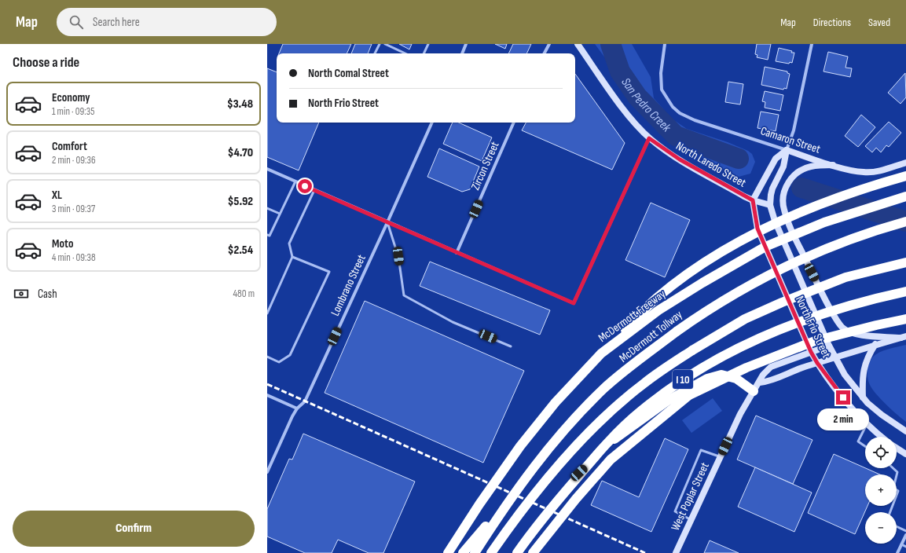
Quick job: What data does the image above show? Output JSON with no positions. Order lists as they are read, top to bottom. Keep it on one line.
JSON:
{"streets":{"highway":["McDermott Freeway","McDermott Tollway","I 10"],"main road":["Camaron Street","North Laredo Street","North Frio Street","West Poplar Street"],"street":["Zircon Street","Lombrano Street"]},"crossings":[["North Laredo Street","North Frio Street"],["North Frio Street","West Poplar Street"]],"water":["San Pedro Creek"],"page":{"header":"Map","search":"Search here","nav":["Map","Directions","Saved"],"heading":"Choose a ride","banner":["North Comal Street","North Frio Street"],"list":[{"name":"Economy","note":"1 min · 09:35","value":"$3.48"},{"name":"Comfort","note":"2 min · 09:36","value":"$4.70"},{"name":"XL","note":"3 min · 09:37","value":"$5.92"},{"name":"Moto","note":"4 min · 09:38","value":"$2.54"}],"pay":["Cash","480 m"],"bubble":"2 min","map_buttons":["+","−"],"buttons":"Confirm"}}
